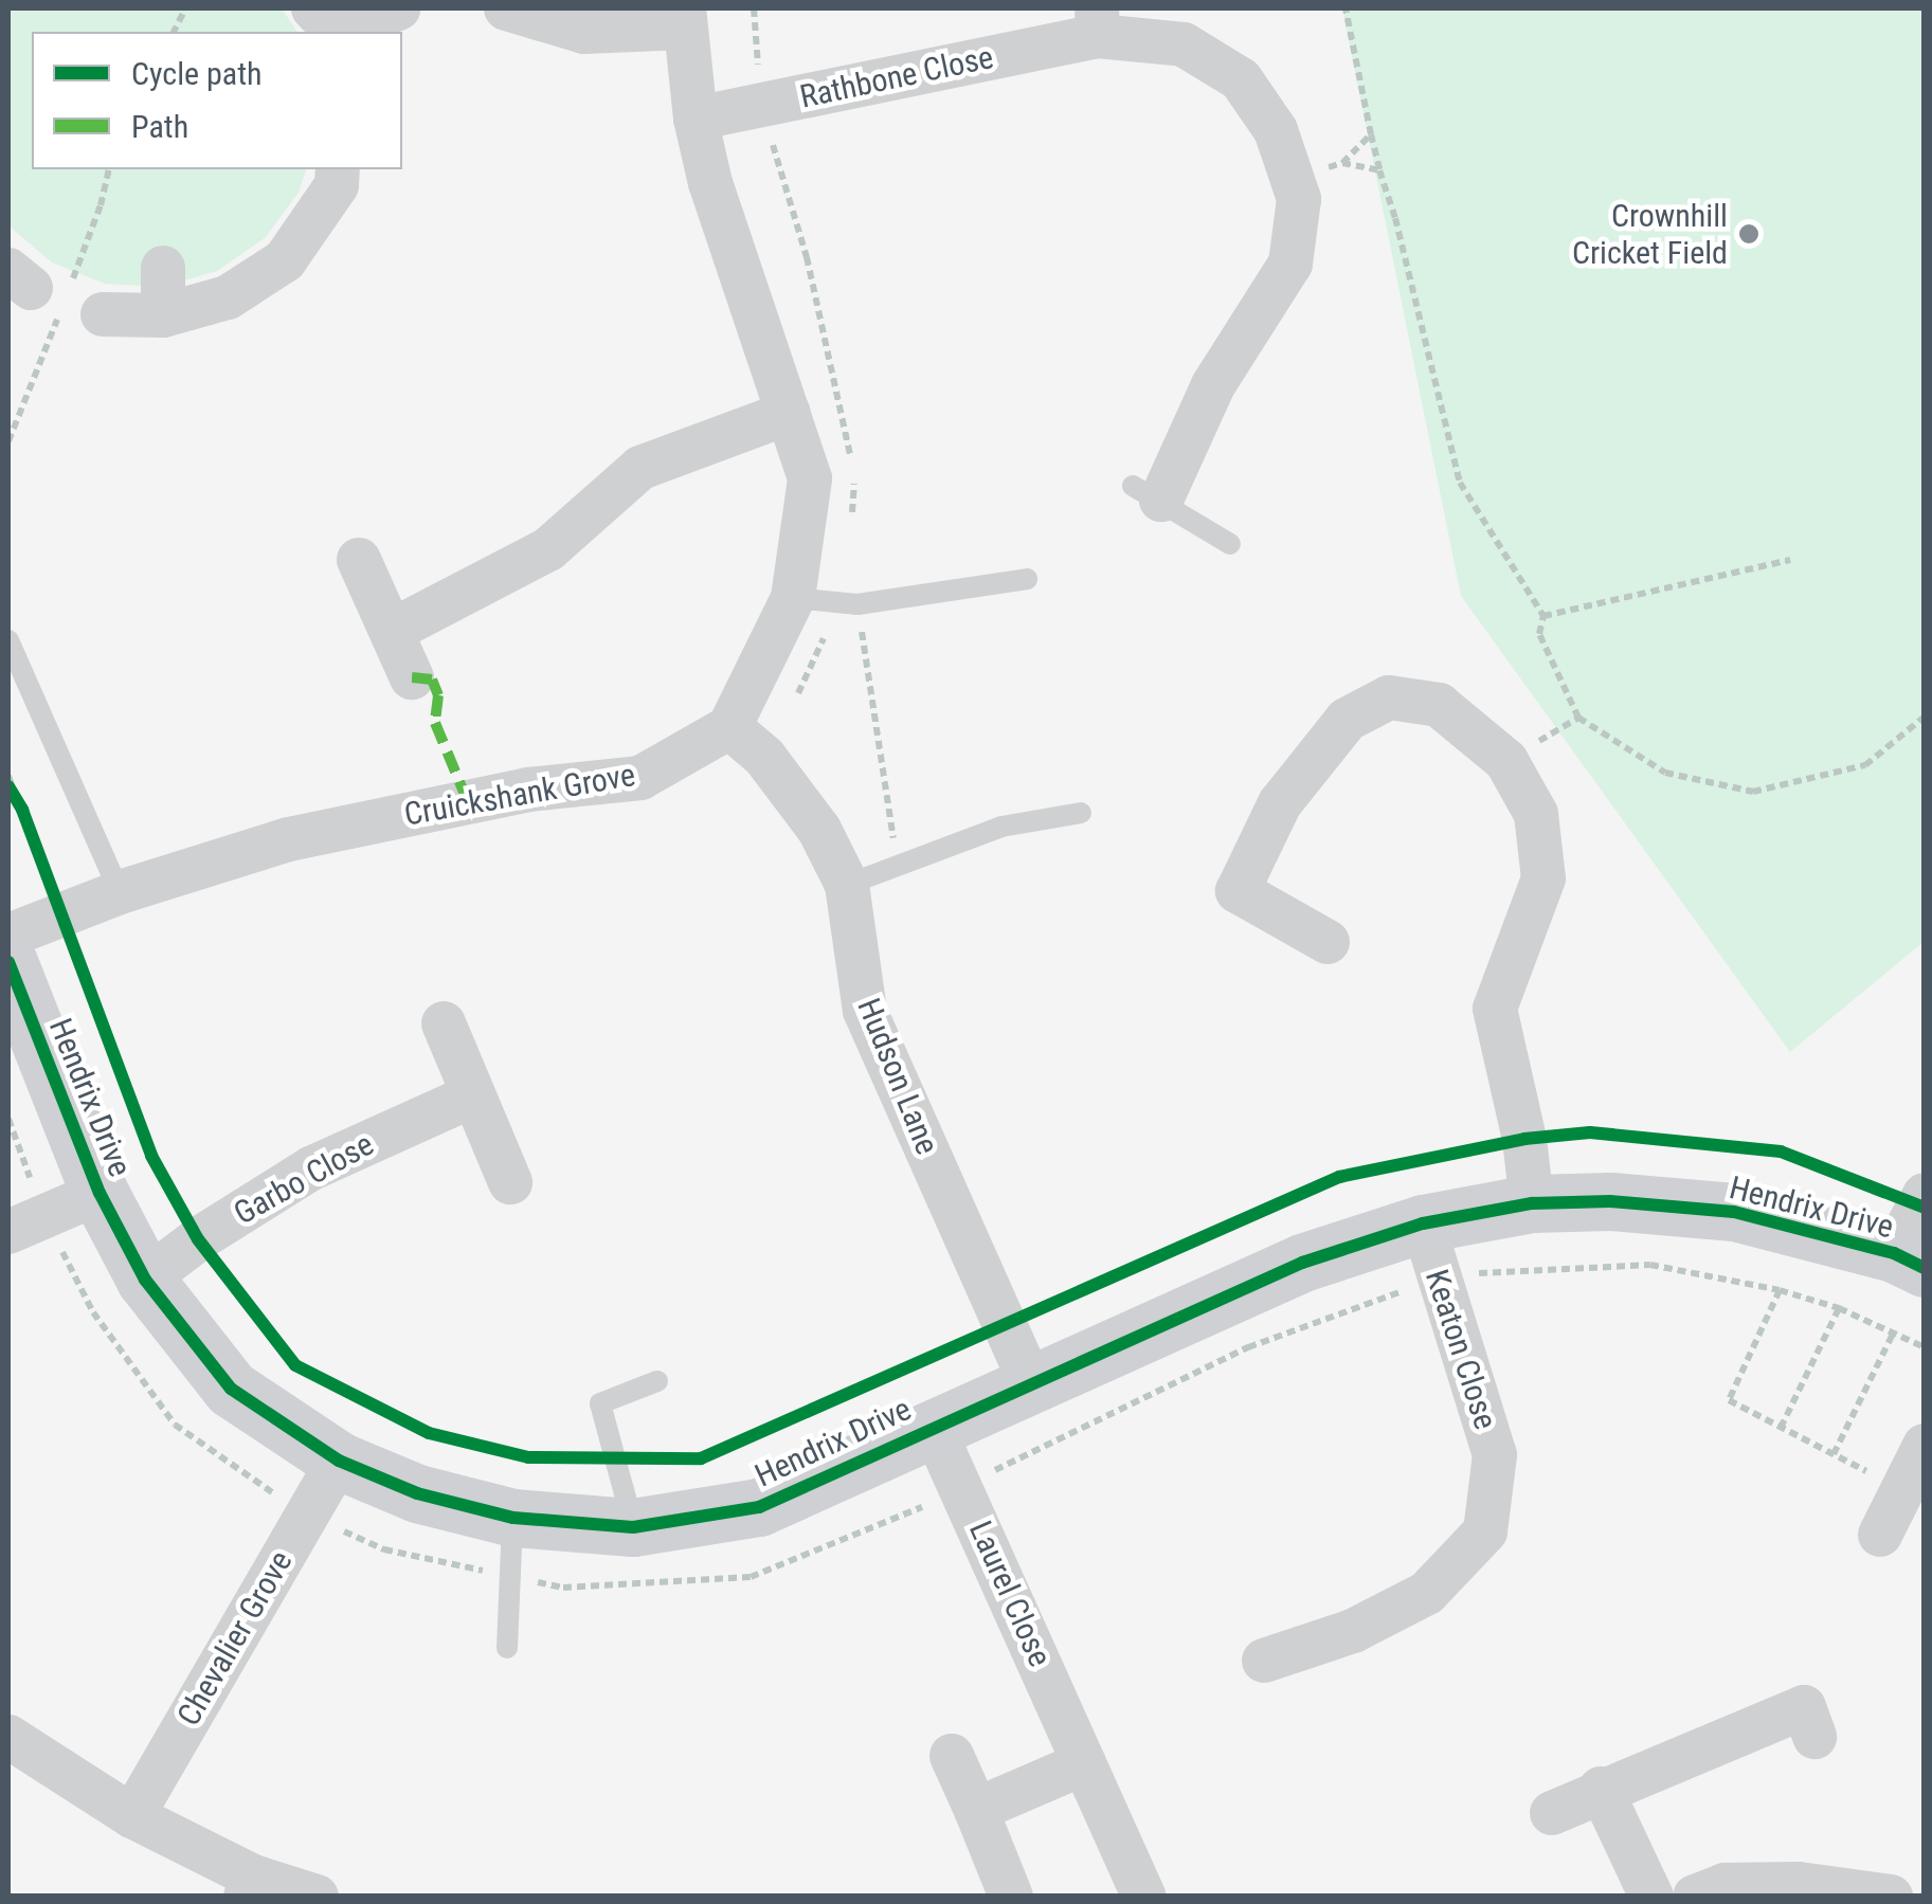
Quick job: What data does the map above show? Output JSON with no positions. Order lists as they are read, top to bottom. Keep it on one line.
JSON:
{"streets":{"street":["Rathbone Close","Cruickshank Grove","Hudson Lane","Hendrix Drive","Garbo Close","Keaton Close","Laurel Close","Chevalier Grove"]},"crossings":[["Cruickshank Grove","Hudson Lane"],["Hudson Lane","Hendrix Drive"],["Hendrix Drive","Garbo Close"],["Hendrix Drive","Keaton Close"],["Hendrix Drive","Laurel Close"],["Hendrix Drive","Chevalier Grove"]],"places":["Crownhill Cricket Field"],"legend":["Cycle path","Path"]}
